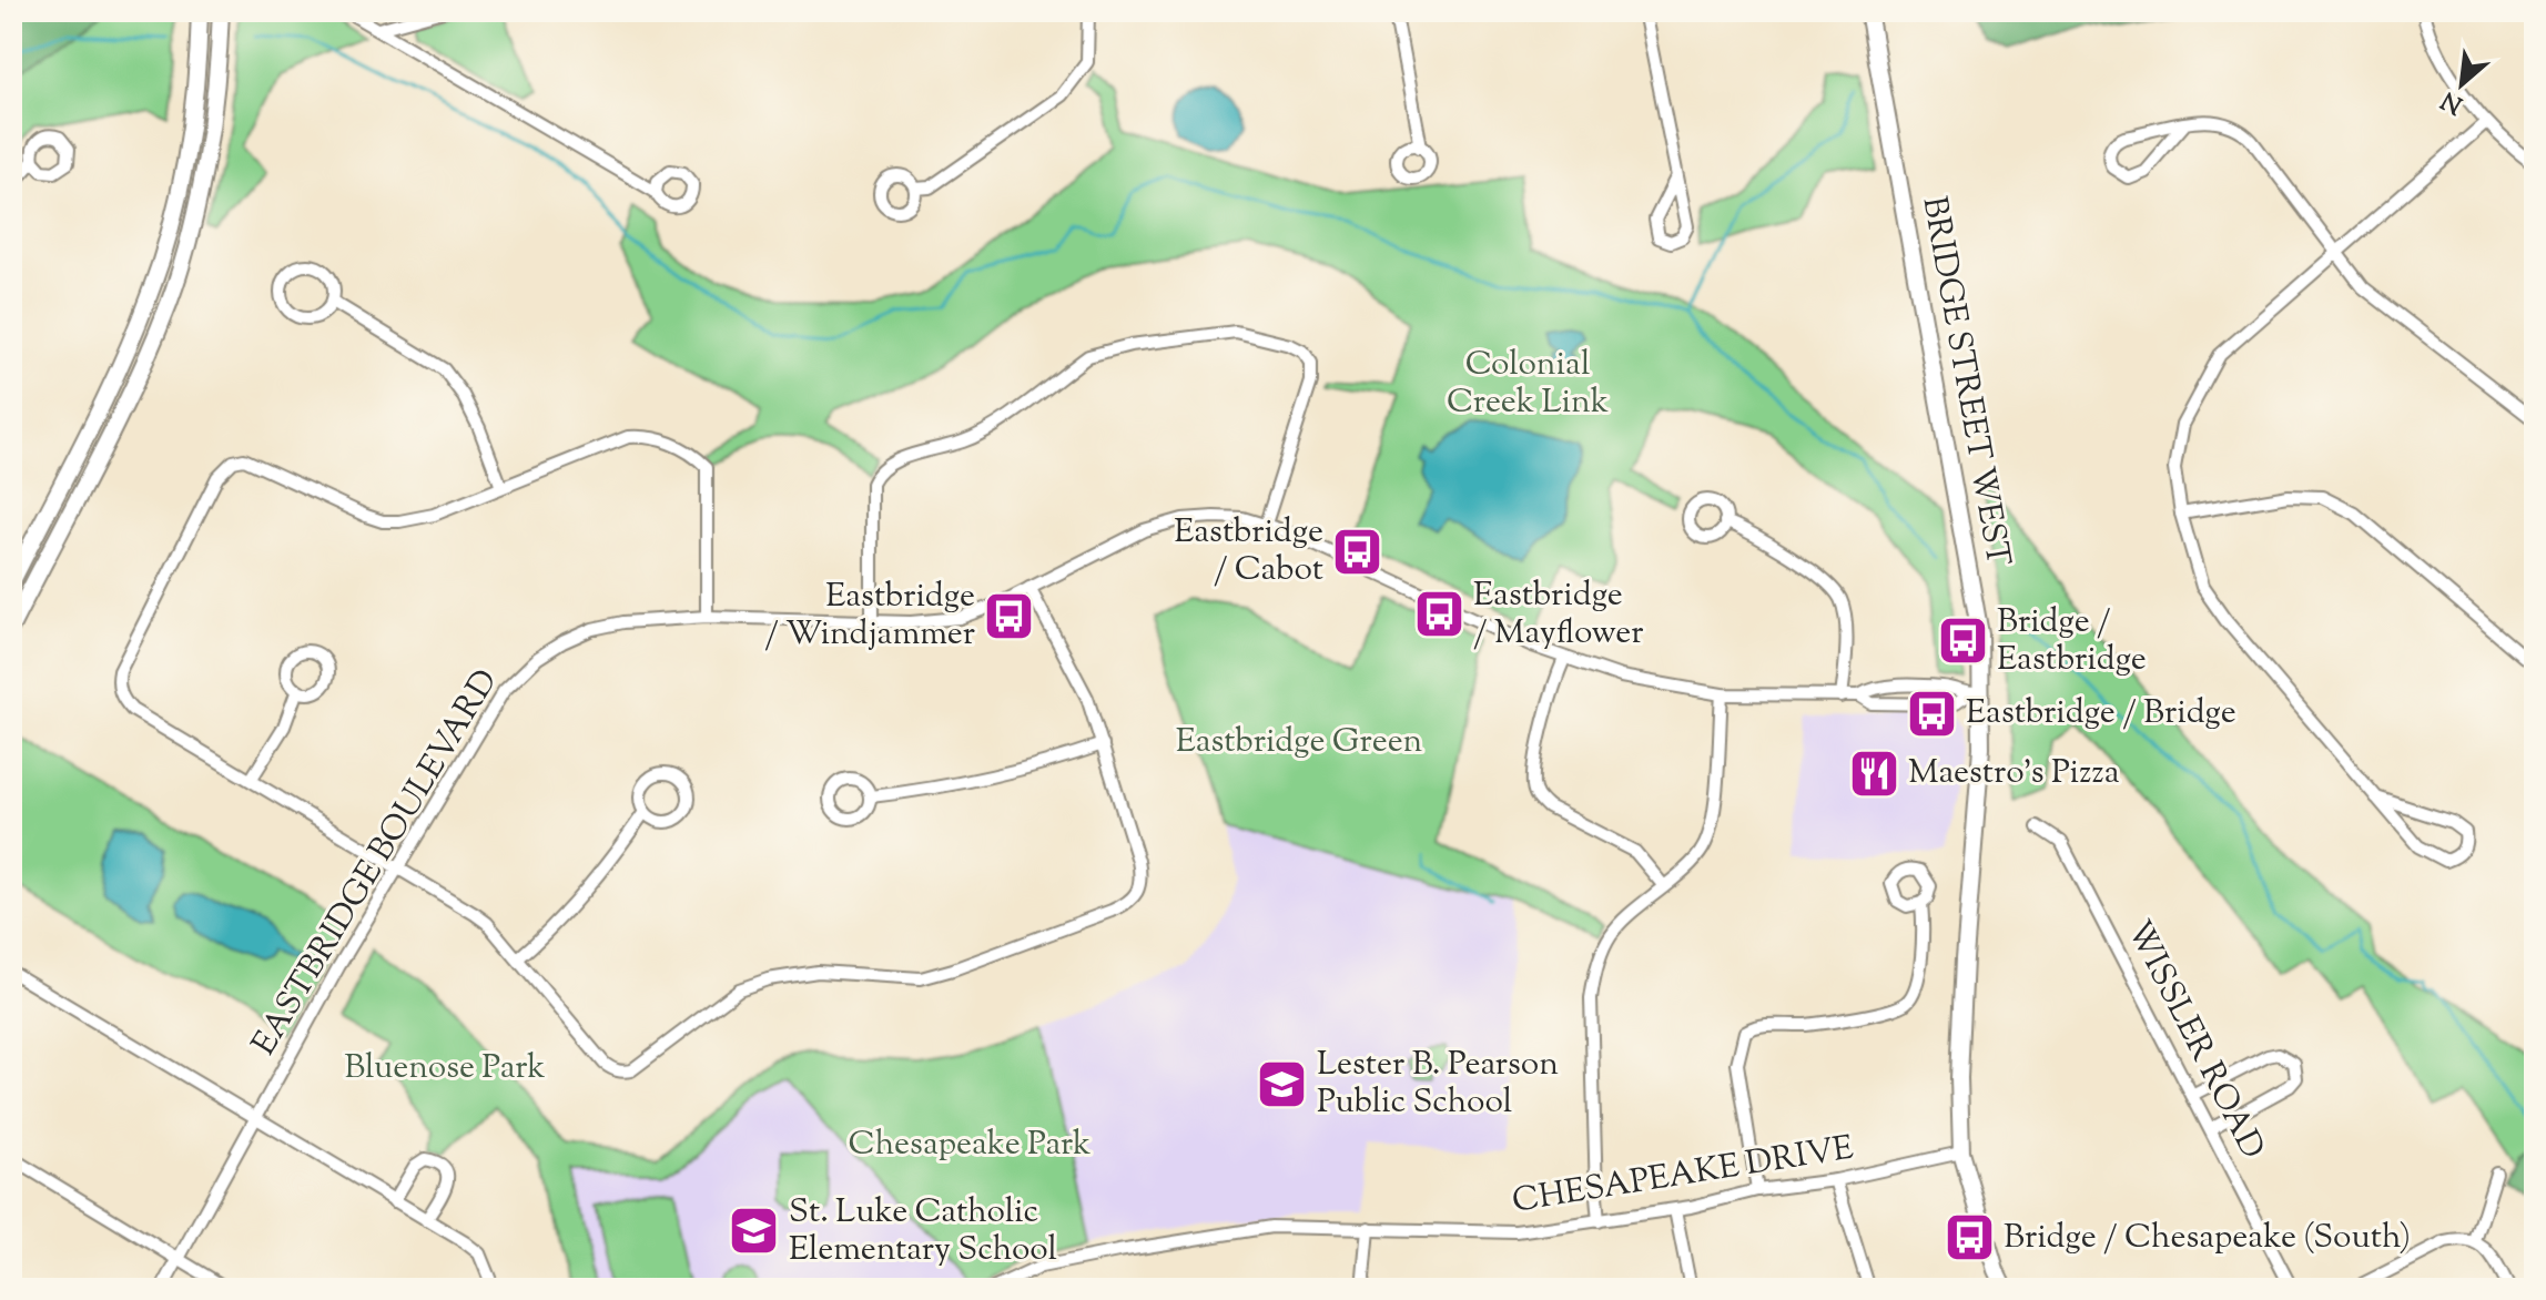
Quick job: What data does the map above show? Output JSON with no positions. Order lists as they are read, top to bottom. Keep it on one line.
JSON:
{"streets":{"main road":["BRIDGE STREET WEST"],"street":["EASTBRIDGE BOULEVARD","WISSLER ROAD","CHESAPEAKE DRIVE"]},"crossings":[["BRIDGE STREET WEST","EASTBRIDGE BOULEVARD"],["BRIDGE STREET WEST","CHESAPEAKE DRIVE"]],"parks":["Colonial Creek Link","Eastbridge Green","Bluenose Park","Chesapeake Park"],"places":{"bus stop":["Eastbridge / Cabot","Eastbridge / Mayflower","Eastbridge / Windjammer","Bridge / Eastbridge","Eastbridge / Bridge","Bridge / Chesapeake (South)"],"restaurant":["Maestro's Pizza"],"school or university":["Lester B. Pearson Public School","St. Luke Catholic Elementary School"]},"north":"bottom left"}
